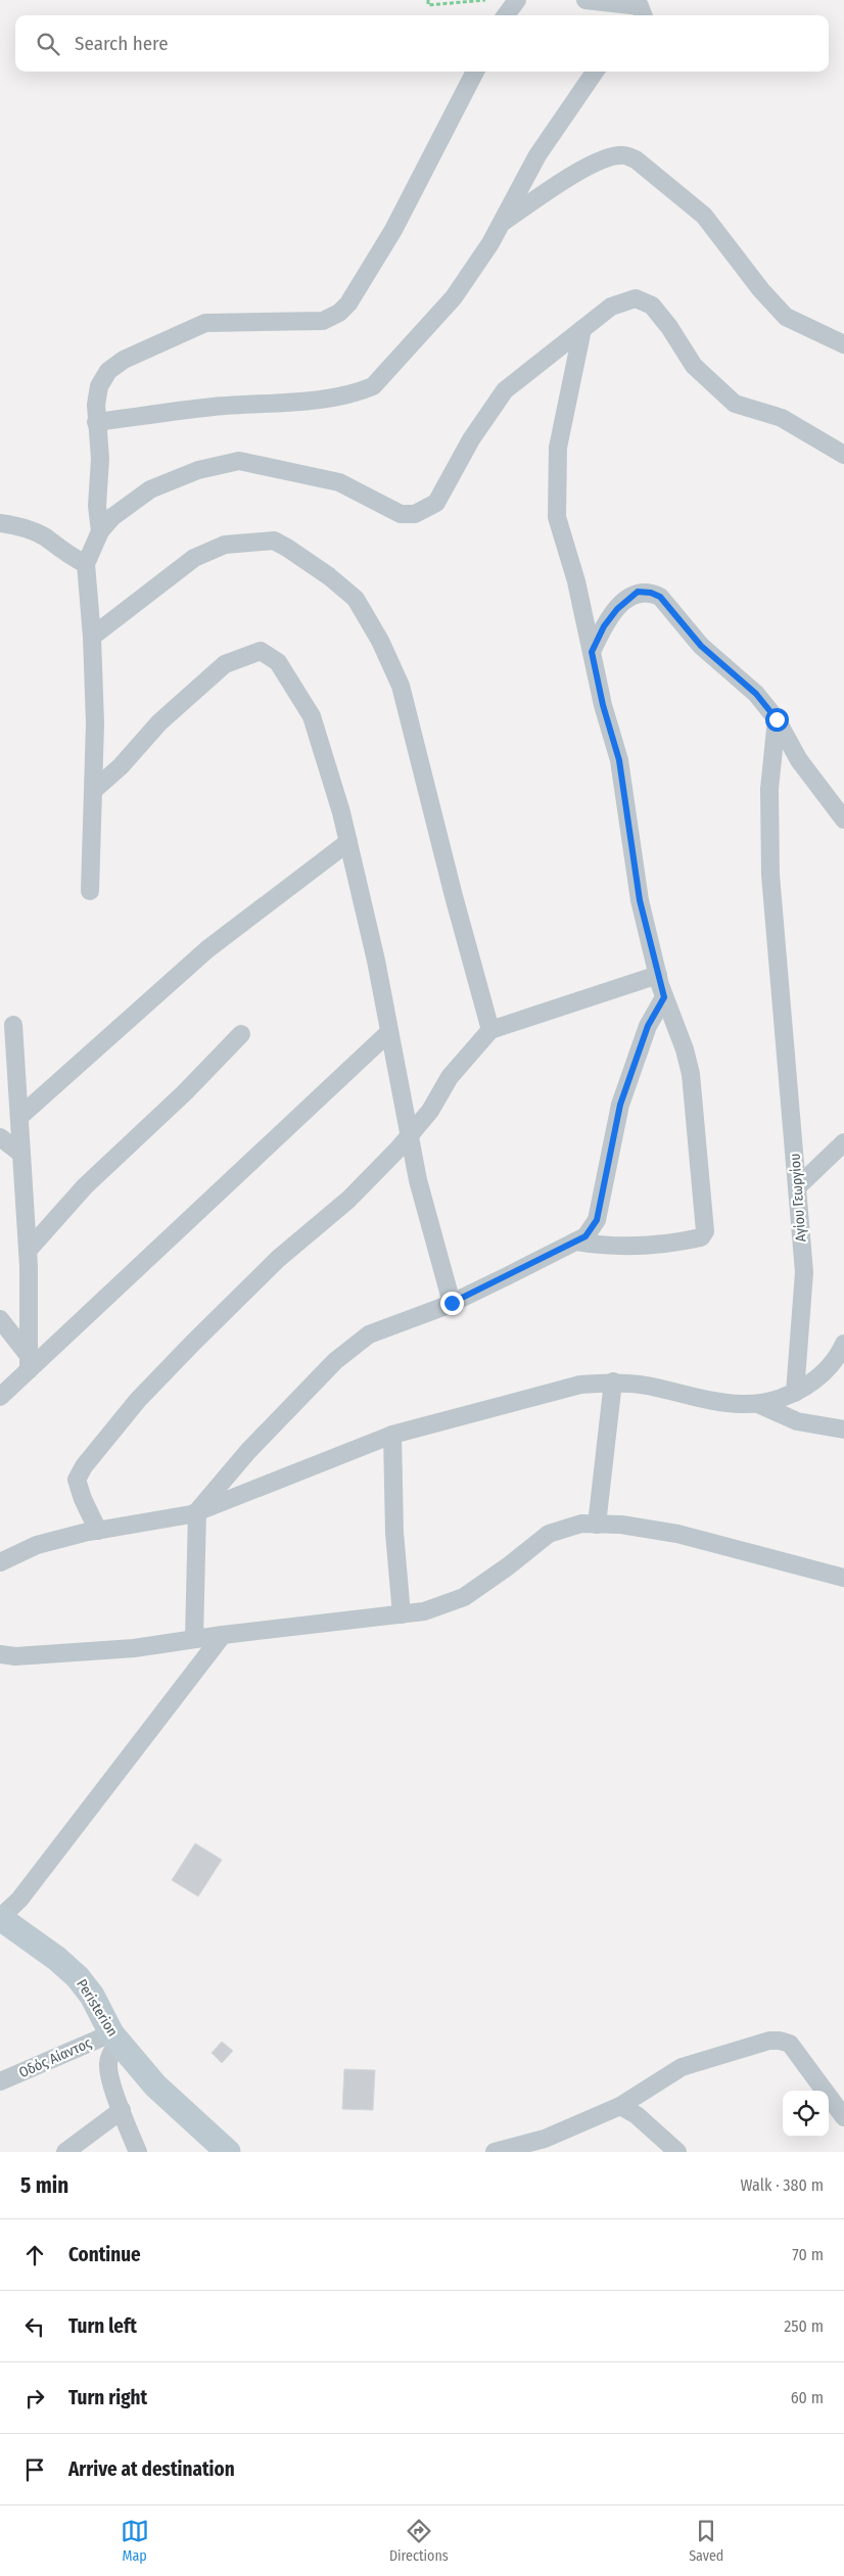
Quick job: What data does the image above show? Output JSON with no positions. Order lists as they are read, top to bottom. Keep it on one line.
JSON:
{"streets":{"street":["Αγίου Γεωργίου","Peristerion","Οδός Αίαντος"]},"crossings":[["Peristerion","Οδός Αίαντος"]],"page":{"search":"Search here","heading":["5 min","Walk · 380 m"],"list":[["Continue","70 m"],["Turn left","250 m"],["Turn right","60 m"],"Arrive at destination"],"nav":["Map","Directions","Saved"]}}
